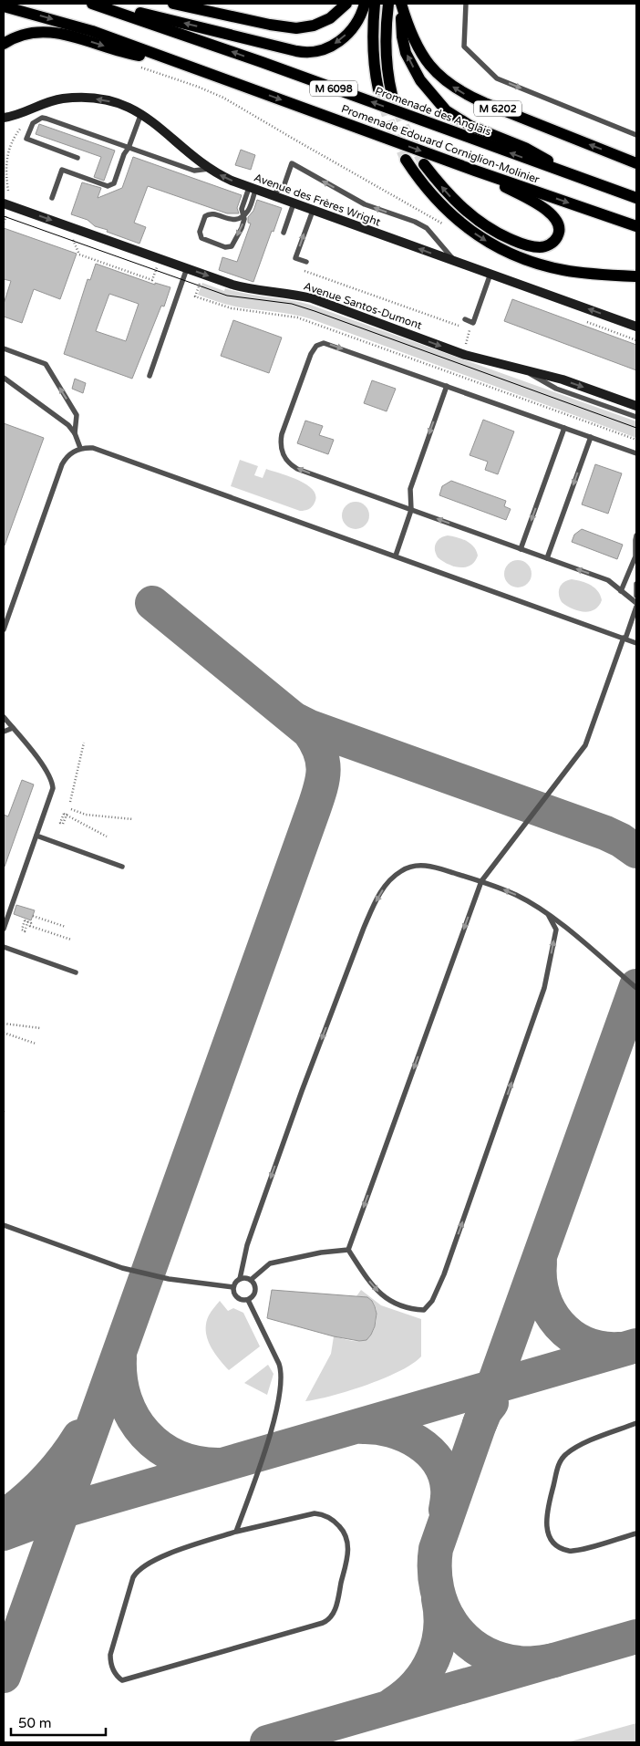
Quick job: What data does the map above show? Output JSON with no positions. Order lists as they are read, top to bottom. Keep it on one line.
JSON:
{"streets":{"main road":["M 6098","M 6202","Promenade des Anglais","Promenade Edouard Corniglion-Molinier","Avenue des Frères Wright","Avenue Santos-Dumont"]},"crossings":[["M 6202","Promenade des Anglais"]],"one_way":["Avenue Santos-Dumont"],"scale_bar":"50 m"}
